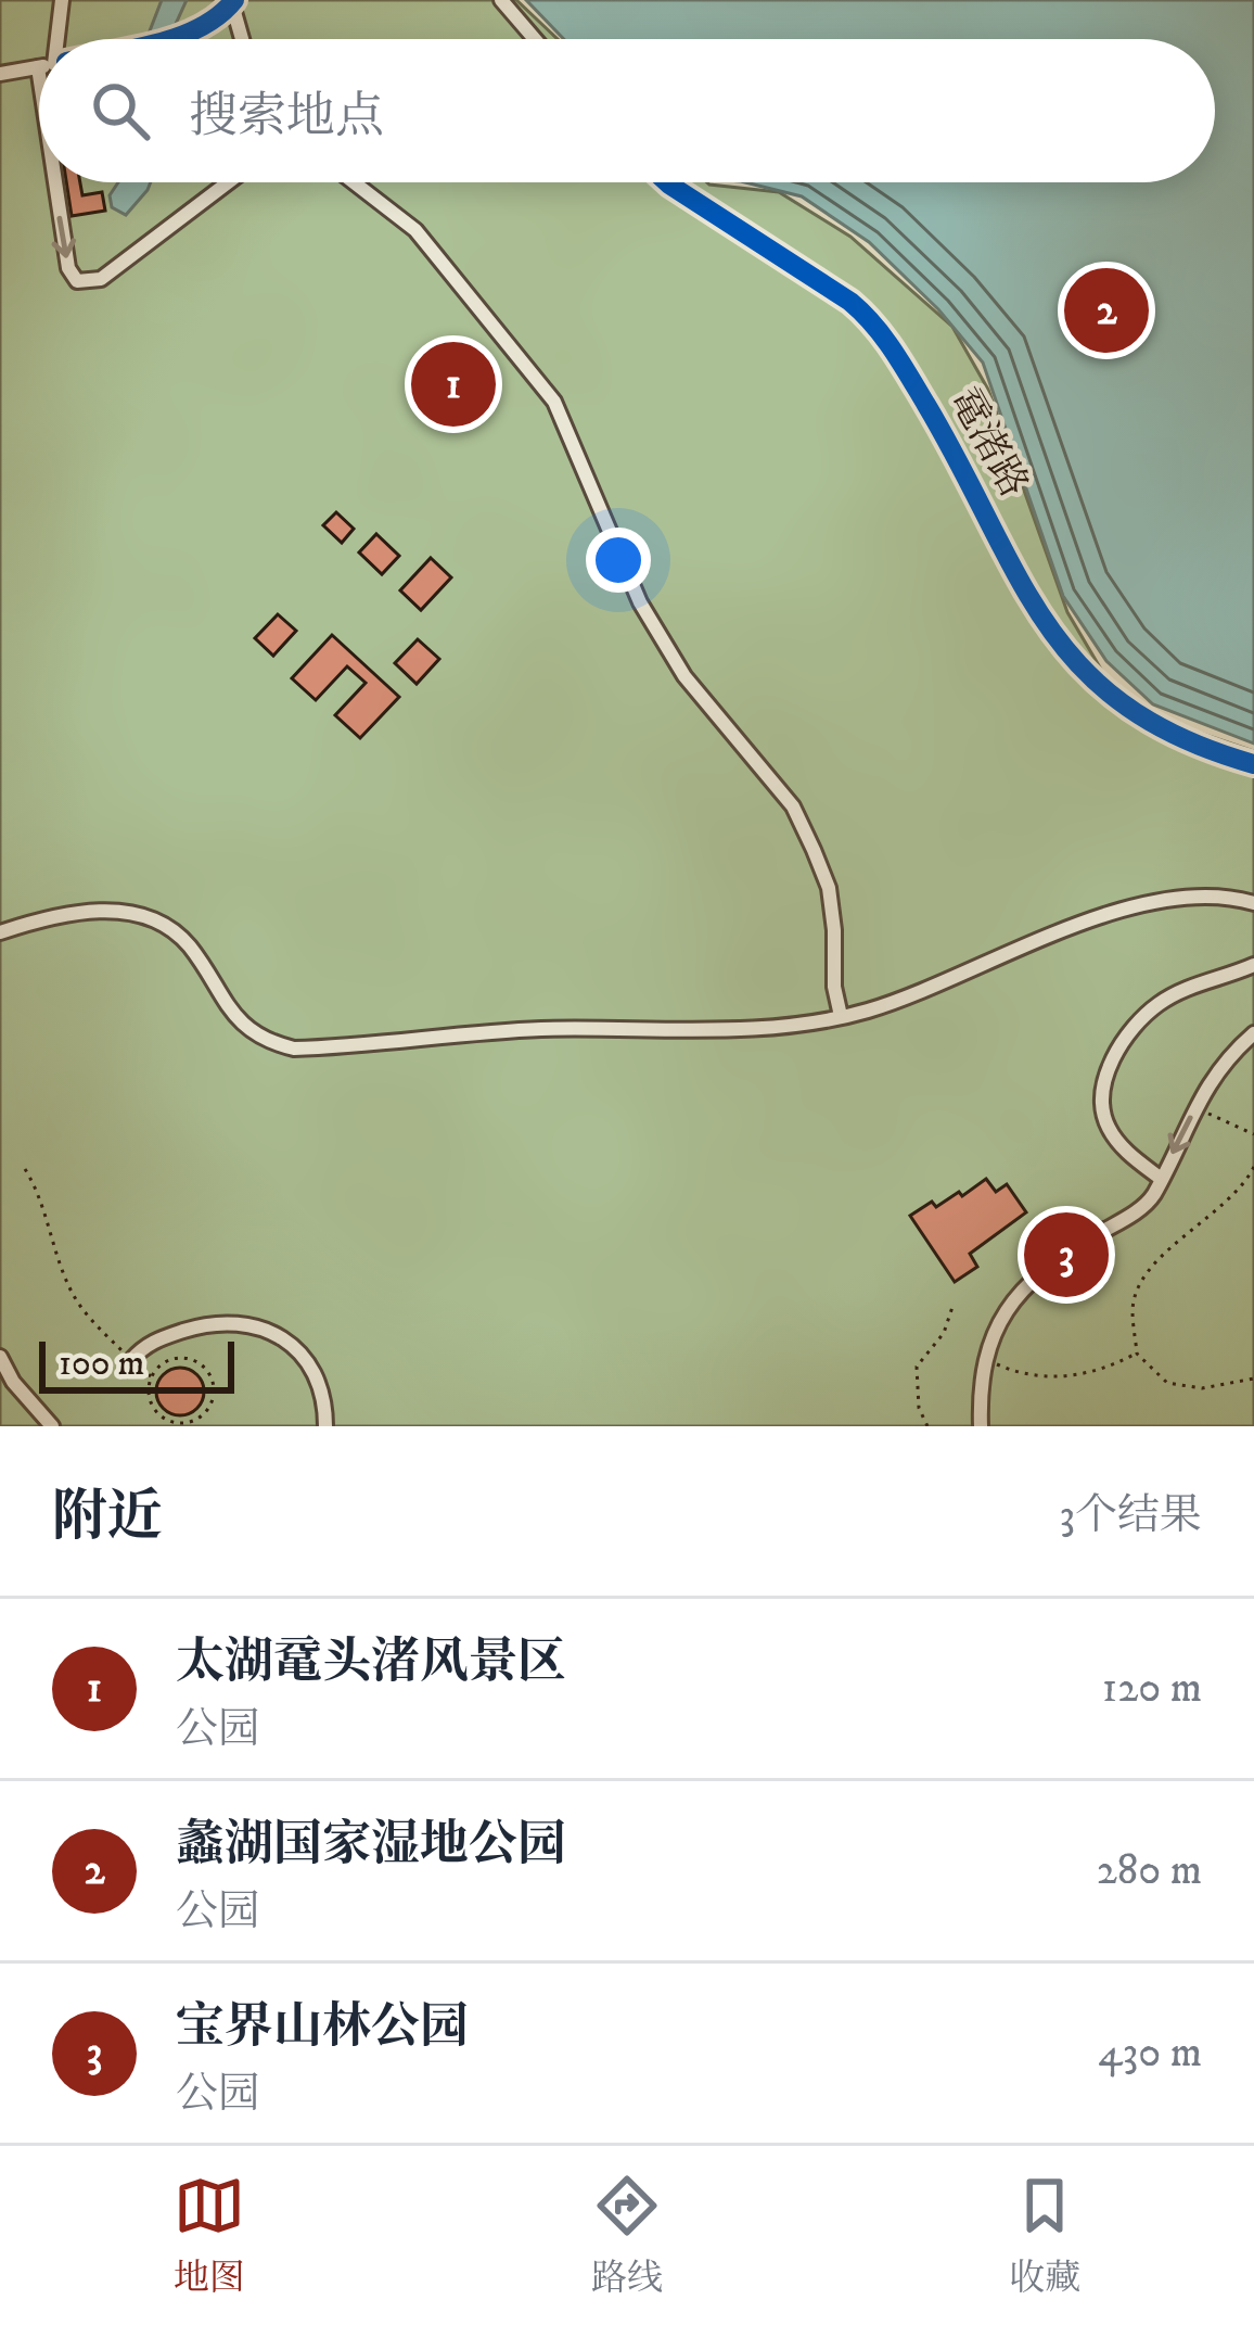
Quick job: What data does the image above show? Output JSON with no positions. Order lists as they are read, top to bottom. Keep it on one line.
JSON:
{"streets":{"street":["鼋渚路"]},"scale_bar":"100 m","page":{"search":"搜索地点","pins":["2","1","3"],"scale":"100 m","heading":["附近","3个结果"],"list":[{"mark":"1","name":"太湖鼋头渚风景区","note":"公园","value":"120 m"},{"mark":"2","name":"蠡湖国家湿地公园","note":"公园","value":"280 m"},{"mark":"3","name":"宝界山林公园","note":"公园","value":"430 m"}],"nav":["地图","路线","收藏"]}}
